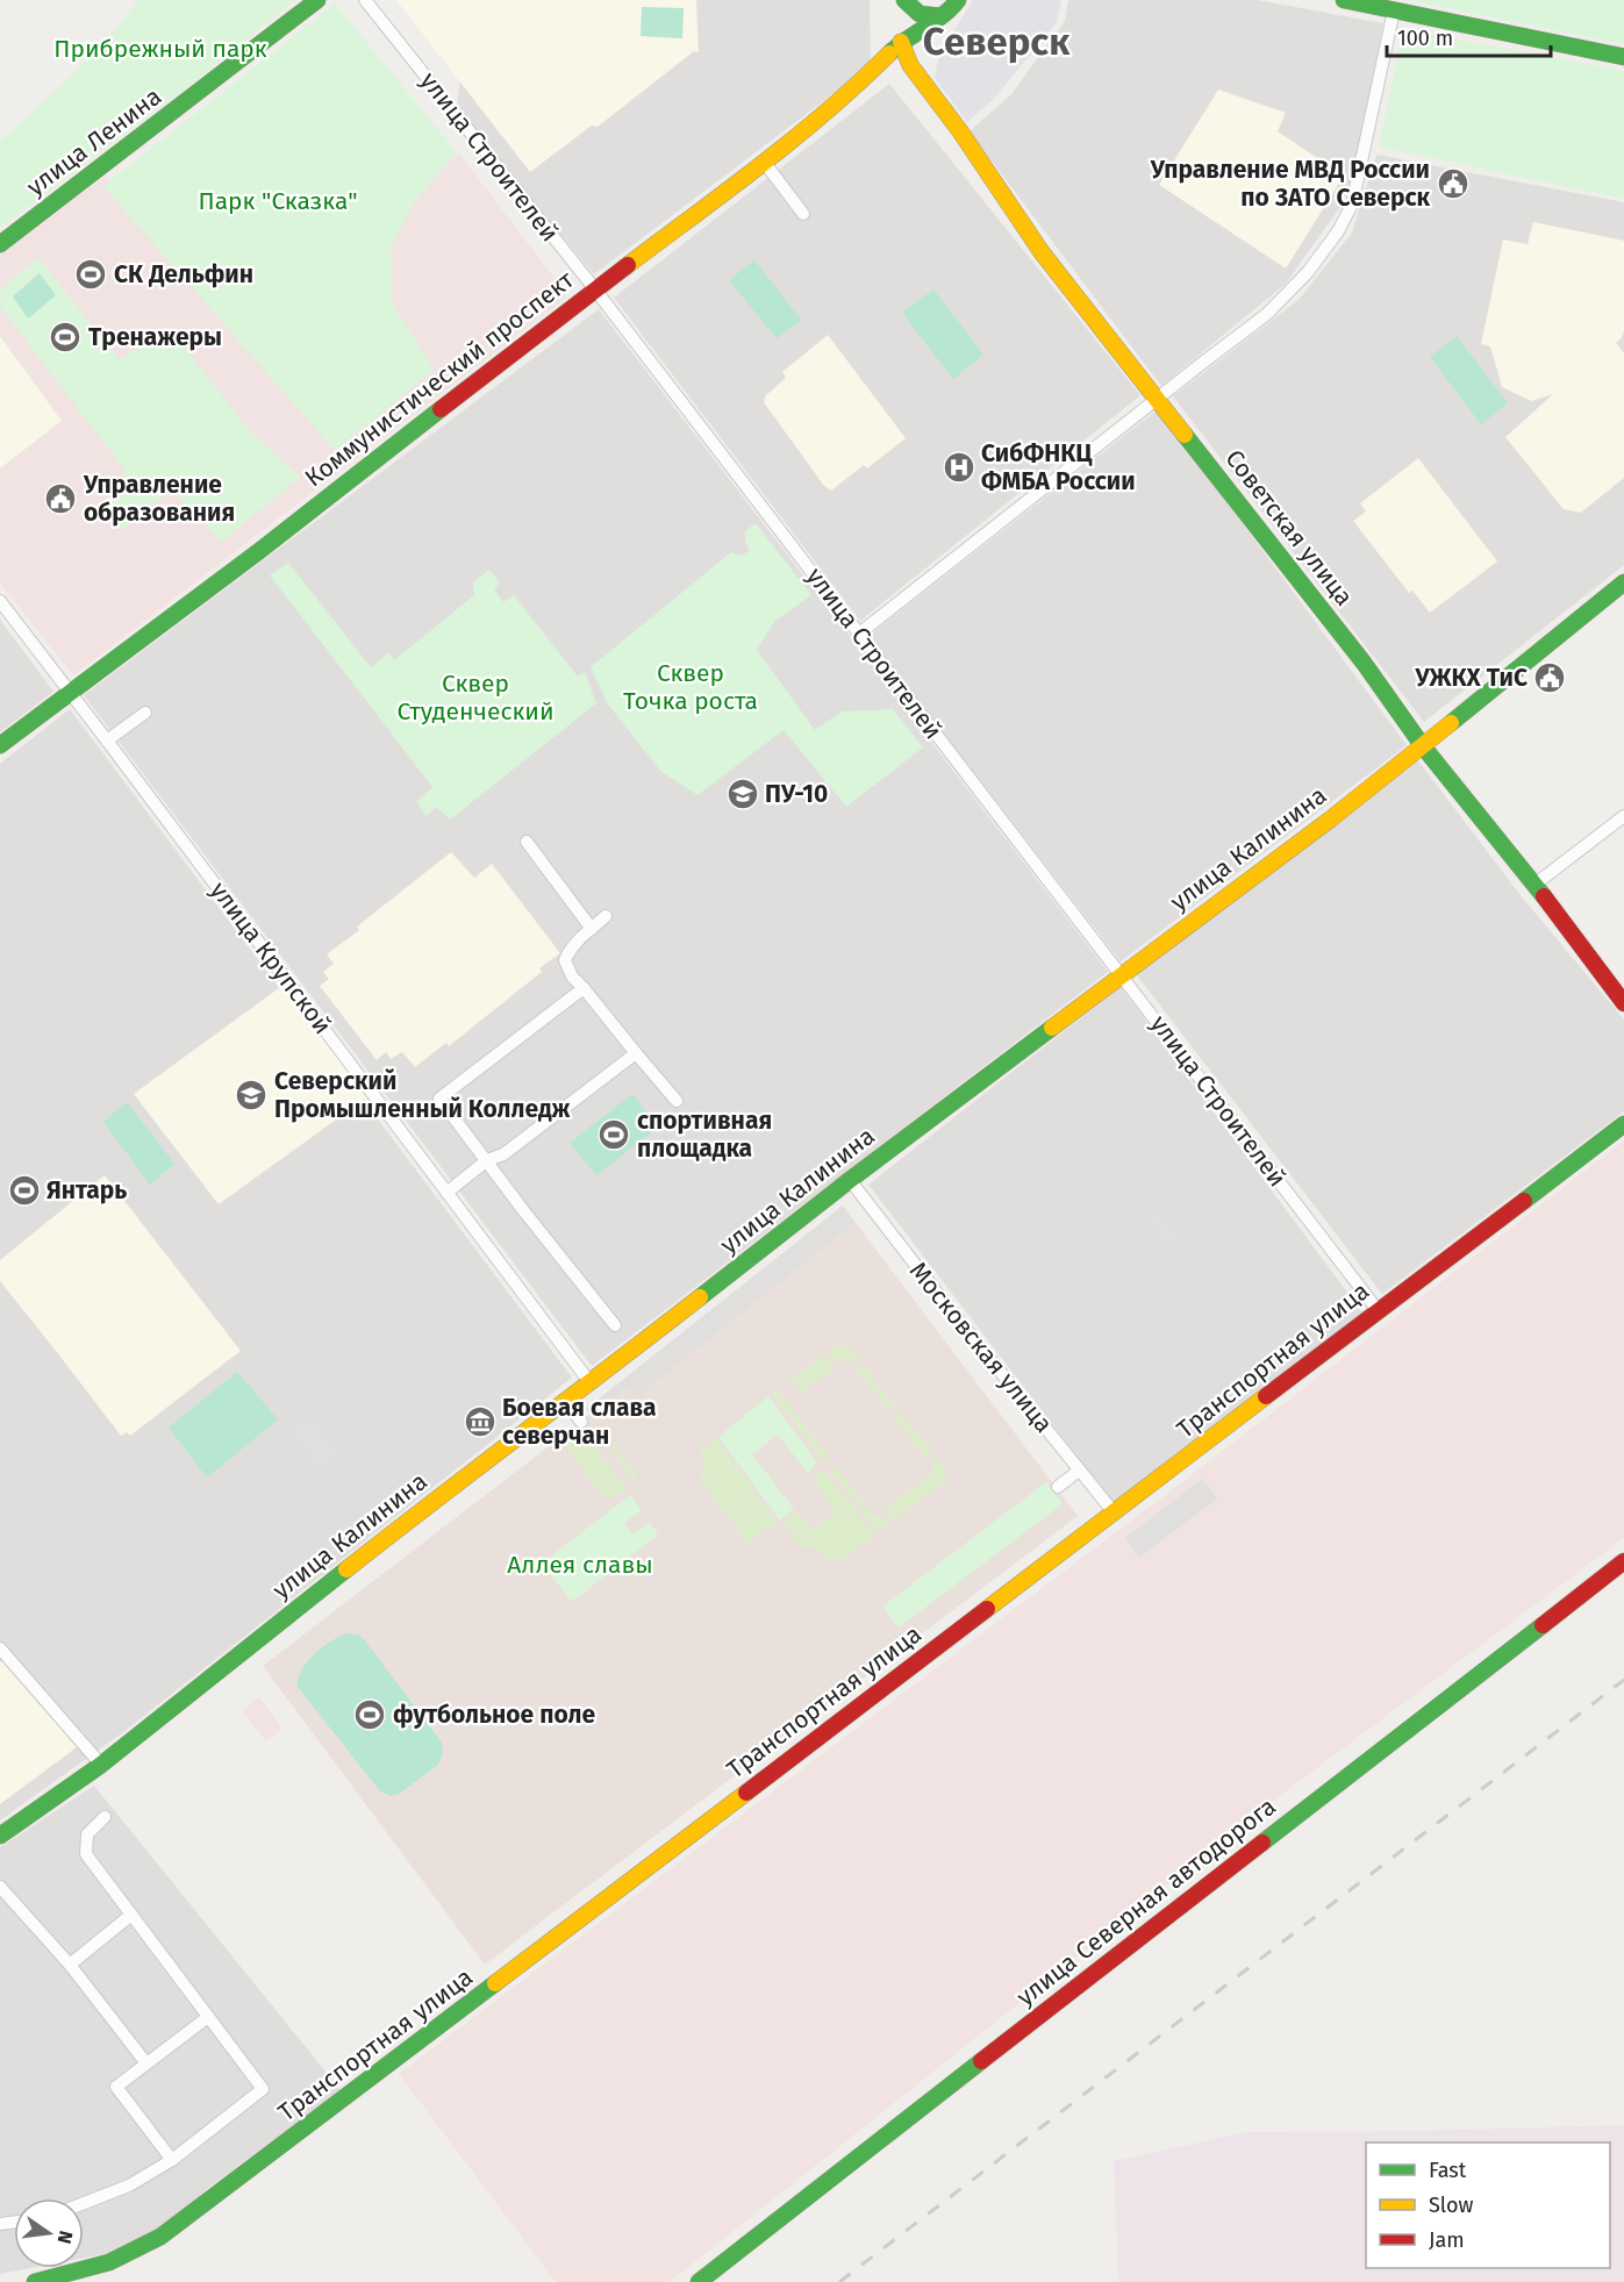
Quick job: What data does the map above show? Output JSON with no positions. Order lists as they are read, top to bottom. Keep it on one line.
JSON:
{"streets":{"main road":["улица Ленина","Коммунистический проспект","Советская улица","улица Калинина","Транспортная улица","улица Северная автодорога"],"street":["улица Строителей","улица Крупской","Московская улица"]},"crossings":[["улица Строителей","Коммунистический проспект"],["улица Строителей","улица Калинина"],["улица Строителей","Транспортная улица"],["Коммунистический проспект","Советская улица"],["Коммунистический проспект","улица Крупской"],["Советская улица","улица Калинина"],["улица Калинина","улица Крупской"],["улица Калинина","Московская улица"],["Московская улица","Транспортная улица"]],"districts":["Северск"],"parks":["Прибрежный парк","Парк \"Сказка\"","Сквер Точка роста","Сквер Студенческий","Аллея славы"],"places":{"public building":["Управление МВД России по ЗАТО Северск","Управление образования","УЖКХ ТиС"],"sports":["СК Дельфин","Тренажеры","спортивная площадка","Янтарь","футбольное поле"],"hospital":["СибФНКЦ ФМБА России"],"school or university":["ПУ-10","Северский Промышленный Колледж"],"museum":["Боевая слава северчан"]},"legend":["Fast","Slow","Jam"],"scale_bar":"100 m","north":"right"}
